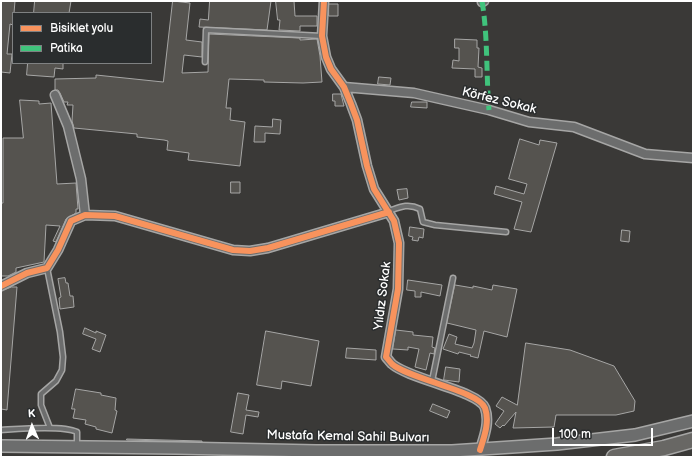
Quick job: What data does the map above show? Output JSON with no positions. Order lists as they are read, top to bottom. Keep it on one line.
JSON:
{"streets":{"main road":["Mustafa Kemal Sahil Bulvarı"],"street":["Körfez Sokak","Yıldız Sokak"]},"crossings":[["Körfez Sokak","Yıldız Sokak"],["Yıldız Sokak","Mustafa Kemal Sahil Bulvarı"]],"legend":["Bisiklet yolu","Patika"],"scale_bar":"100 m","north":"top"}
